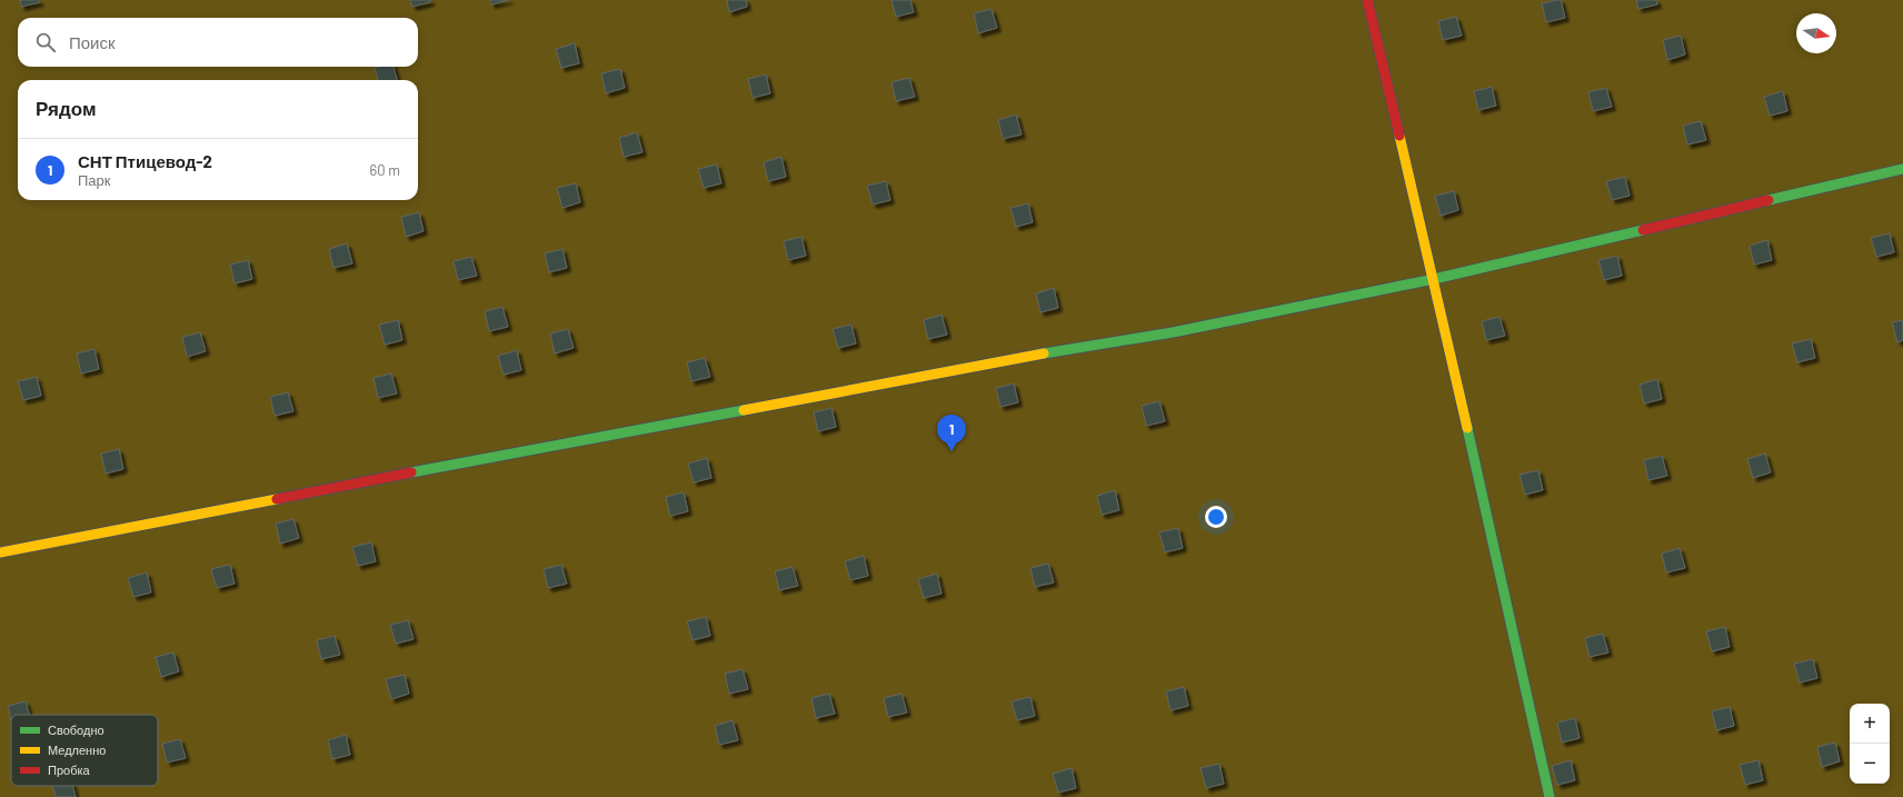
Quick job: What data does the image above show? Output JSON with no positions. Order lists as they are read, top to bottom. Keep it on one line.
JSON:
{"legend":["Свободно","Медленно","Пробка"],"north":"right","page":{"search":"Поиск","heading":"Рядом","list":[{"mark":"1","name":"СНТ Птицевод-2","note":"Парк","value":"60 m"}],"pins":"1","map_buttons":["+","−"]}}
